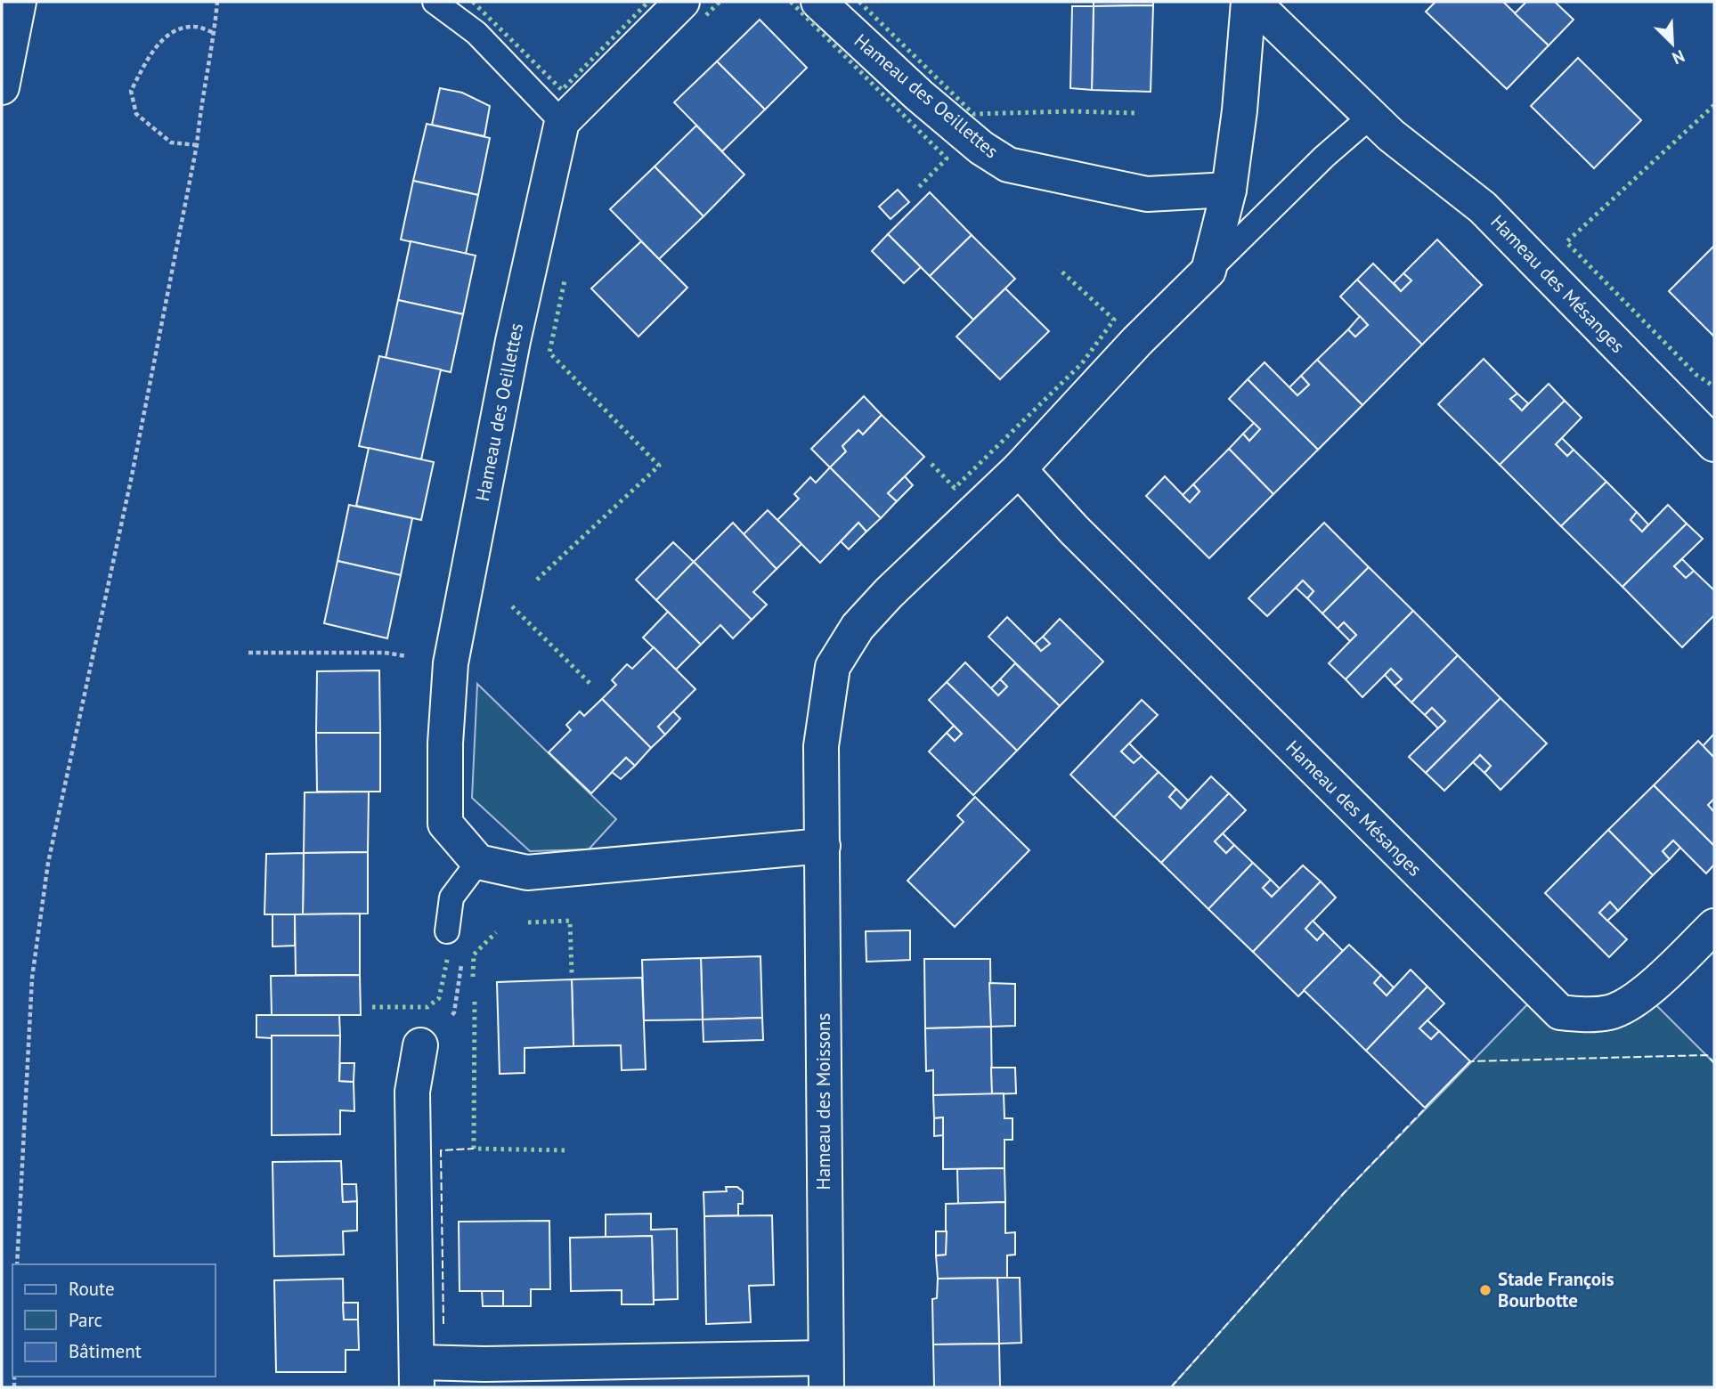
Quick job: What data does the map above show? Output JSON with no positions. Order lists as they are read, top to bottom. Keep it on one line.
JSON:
{"streets":{"street":["Hameau des Oeillettes","Hameau des Mésanges","Hameau des Moissons"]},"places":["Stade François Bourbotte"],"legend":["Route","Parc","Bâtiment"],"north":"bottom right"}
